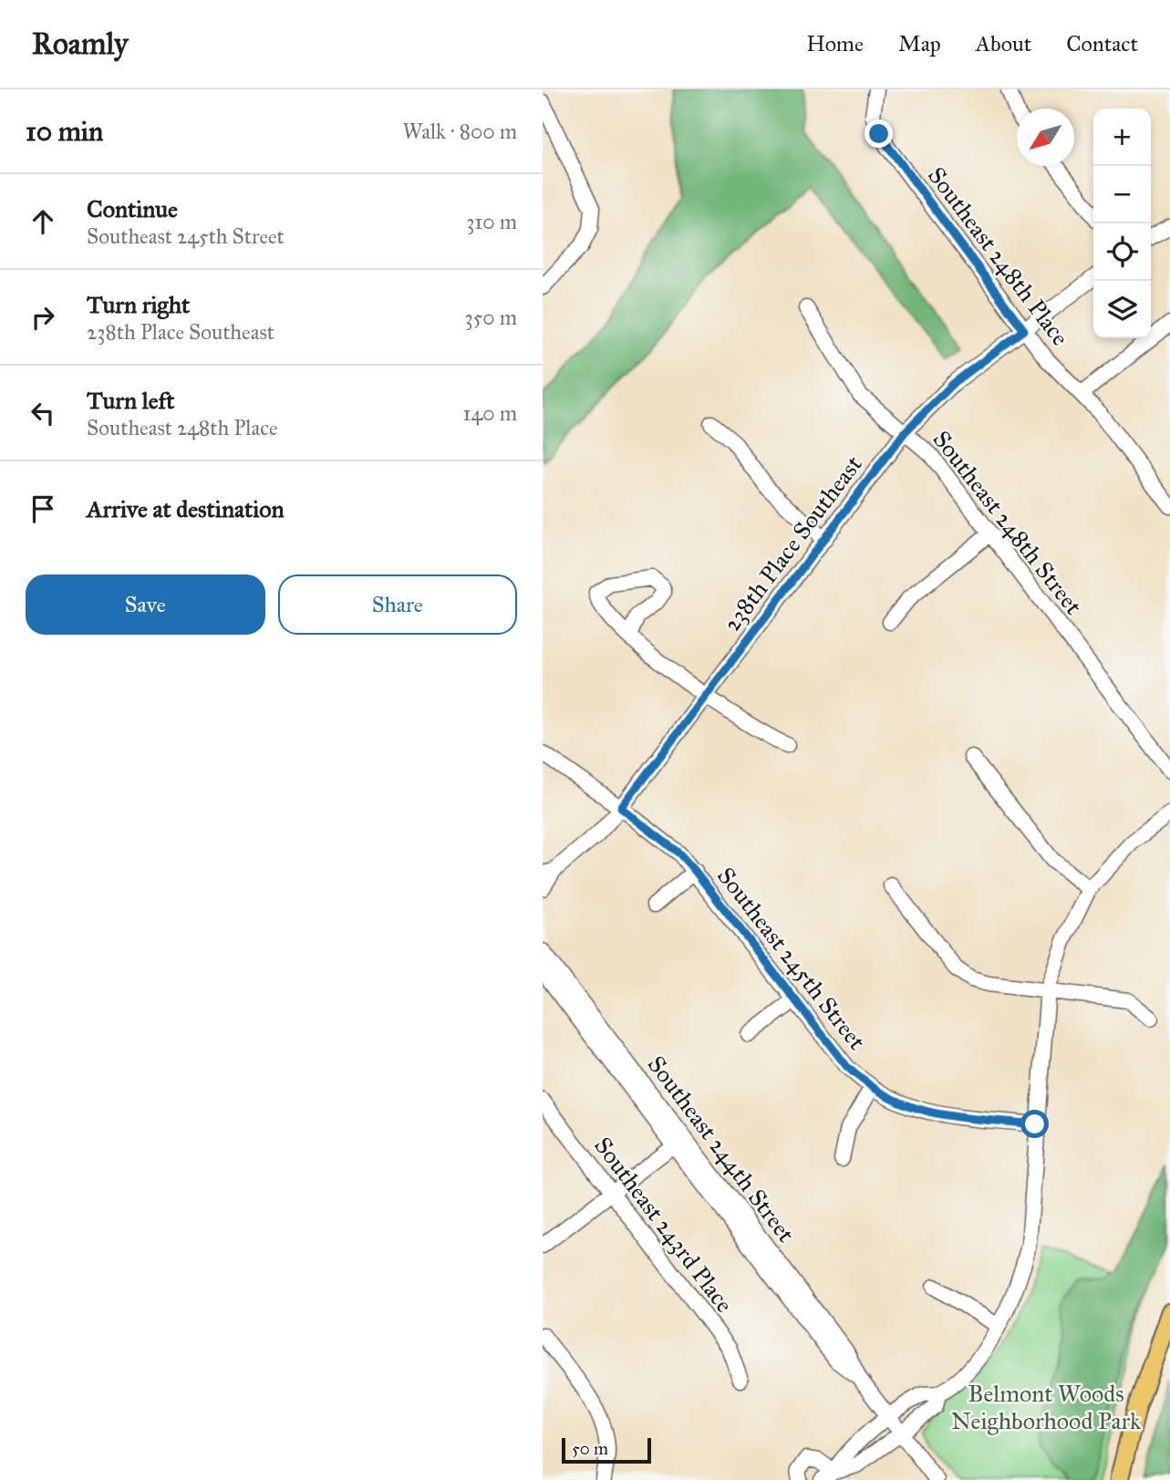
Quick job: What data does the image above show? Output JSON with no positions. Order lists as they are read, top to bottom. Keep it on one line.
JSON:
{"streets":{"street":["Southeast 248th Place","Southeast 248th Street","238th Place Southeast","Southeast 245th Street","Southeast 244th Street","Southeast 243rd Place"]},"crossings":[["Southeast 248th Place","238th Place Southeast"],["Southeast 248th Street","238th Place Southeast"],["238th Place Southeast","Southeast 245th Street"]],"parks":["Belmont Woods Neighborhood Park"],"scale_bar":"50 m","north":"bottom left","page":{"header":"Roamly","nav":["Home","Map","About","Contact"],"heading":["10 min","Walk · 800 m"],"map_buttons":["+","−"],"list":[["Continue","Southeast 245th Street","310 m"],["Turn right","238th Place Southeast","350 m"],["Turn left","Southeast 248th Place","140 m"],"Arrive at destination"],"buttons":["Save","Share"],"scale":"50 m"}}
